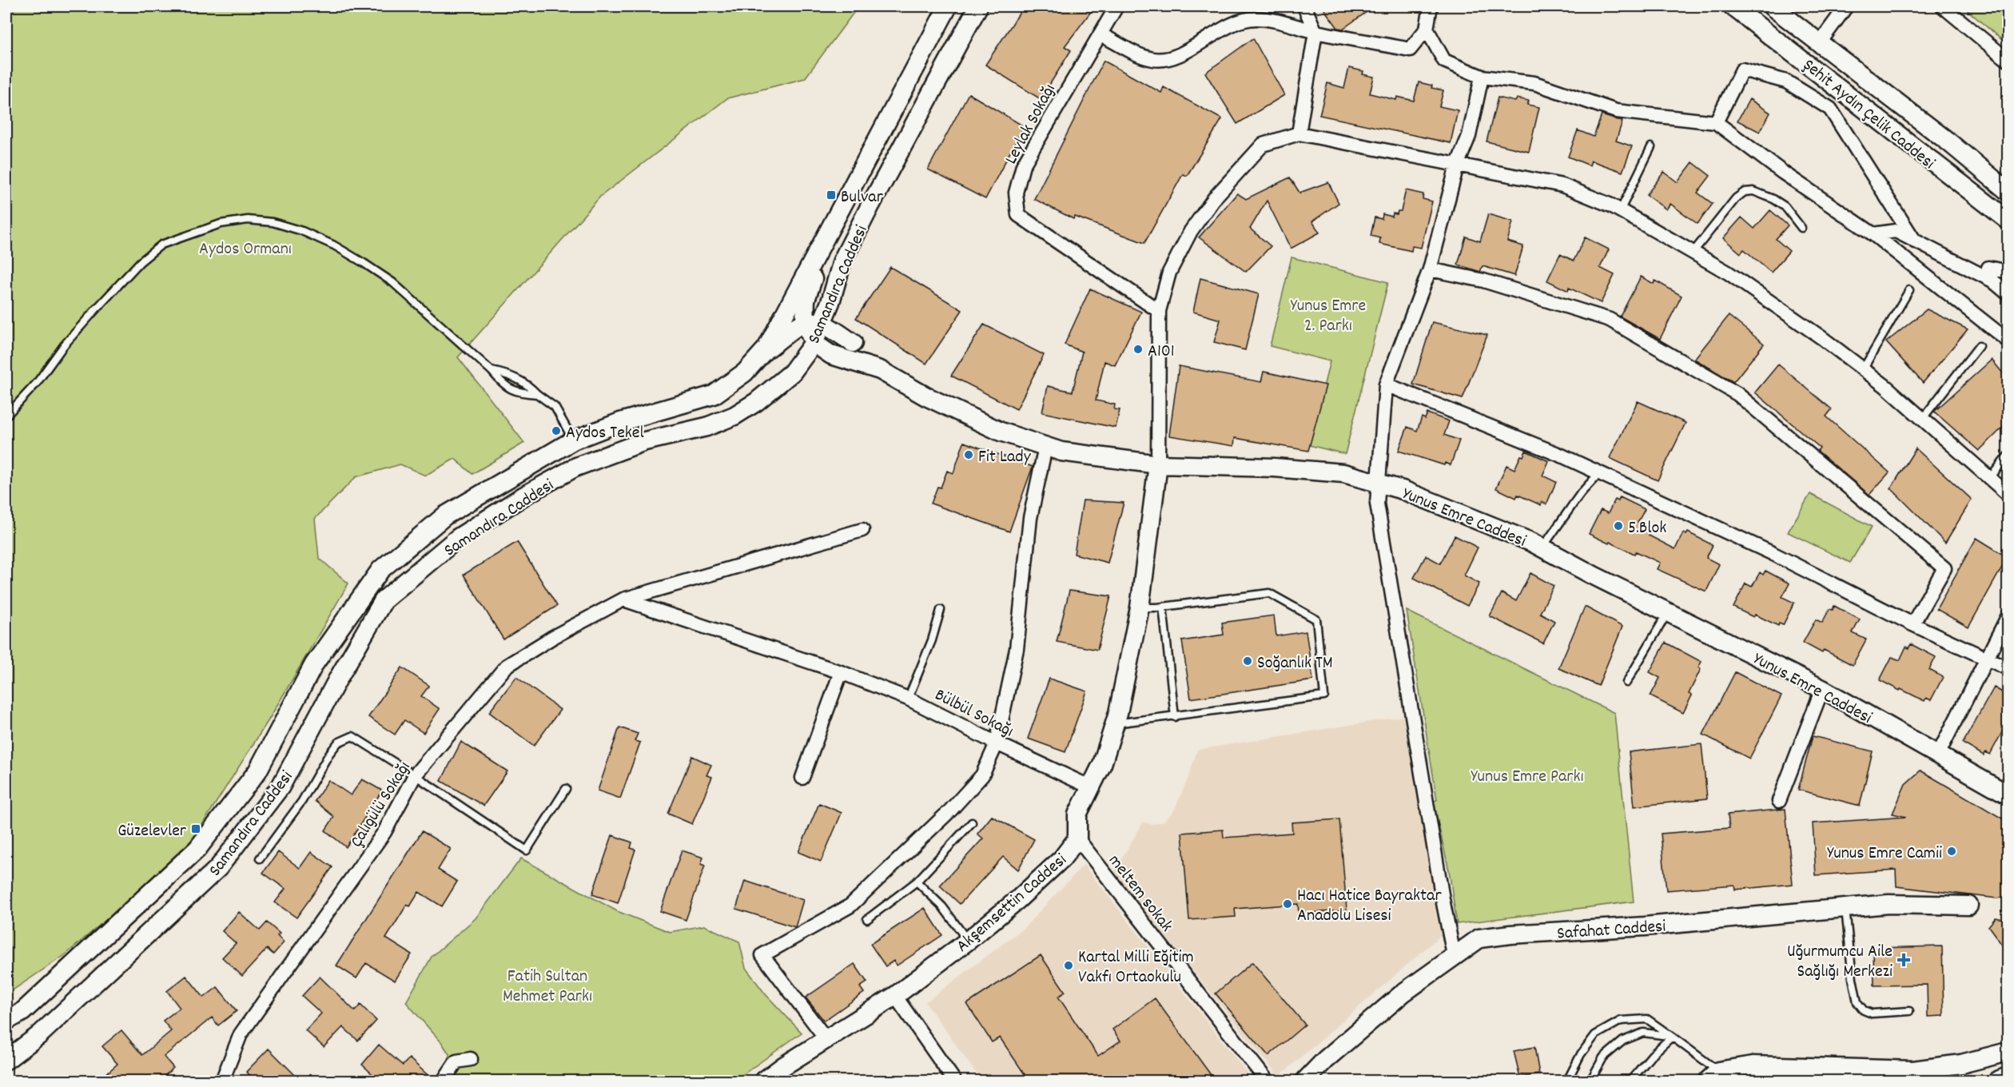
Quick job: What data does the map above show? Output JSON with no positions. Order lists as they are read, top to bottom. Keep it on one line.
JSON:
{"streets":{"main road":["Şehit Aydın Çelik Caddesi","Samandıra Caddesi","Yunus Emre Caddesi","Akşemsettin Caddesi","Safahat Caddesi"],"street":["Leylak Sokağı","Bülbül Sokağı","Çalıgülü Sokağı","meltem sokak"]},"crossings":[["Yunus Emre Caddesi","Akşemsettin Caddesi"],["Bülbül Sokağı","Çalıgülü Sokağı"],["Bülbül Sokağı","Akşemsettin Caddesi"],["meltem sokak","Akşemsettin Caddesi"]],"parks":["Aydos Ormanı","Yunus Emre 2. Parkı","Yunus Emre Parkı","Fatih Sultan Mehmet Parkı"],"places":{"transit":["Bulvar","Güzelevler"],"other":["A101","Aydos Tekel","Fit Lady","5.Blok","Soğanlık TM","Yunus Emre Camii","Hacı Hatice Bayraktar Anadolu Lisesi","Kartal Milli Eğitim Vakfı Ortaokulu"],"health":["Uğurmumcu Aile Sağlığı Merkezi"]}}
